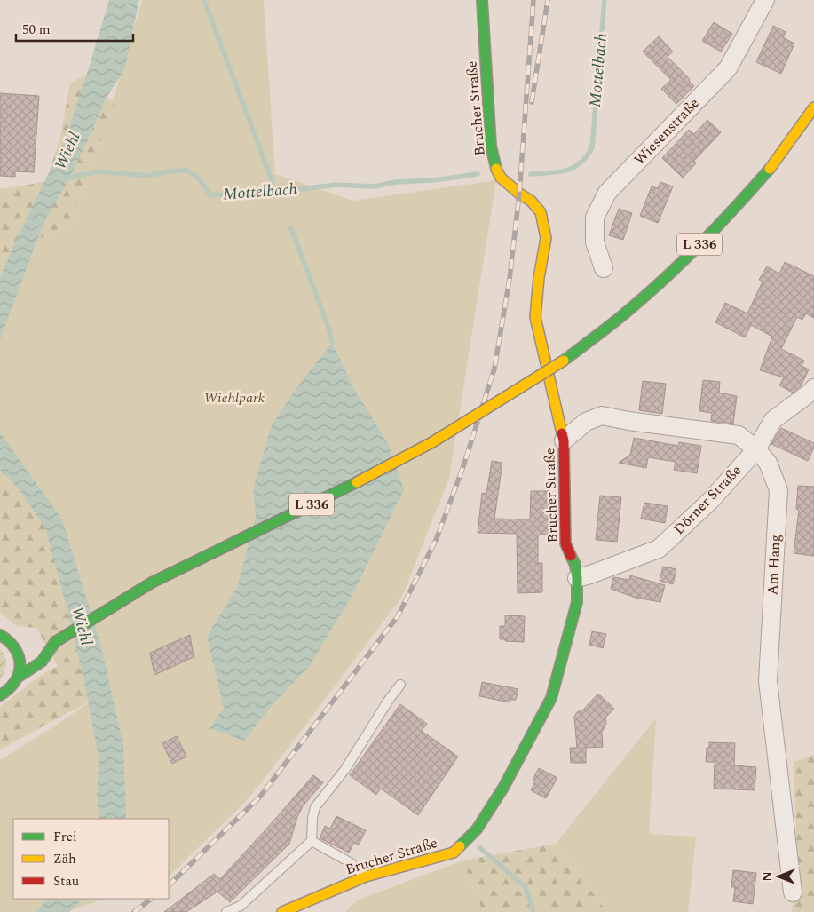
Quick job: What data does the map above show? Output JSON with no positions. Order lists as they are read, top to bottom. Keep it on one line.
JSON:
{"streets":{"main road":["Brucher Straße","L 336"],"street":["Wiesenstraße","Dörner Straße","Am Hang"]},"crossings":[["Brucher Straße","Dörner Straße"],["Brucher Straße","Am Hang"],["Dörner Straße","Am Hang"]],"water":["Mottelbach","Wiehl"],"parks":["Wiehlpark"],"legend":["Frei","Zäh","Stau"],"scale_bar":"50 m","north":"left"}
